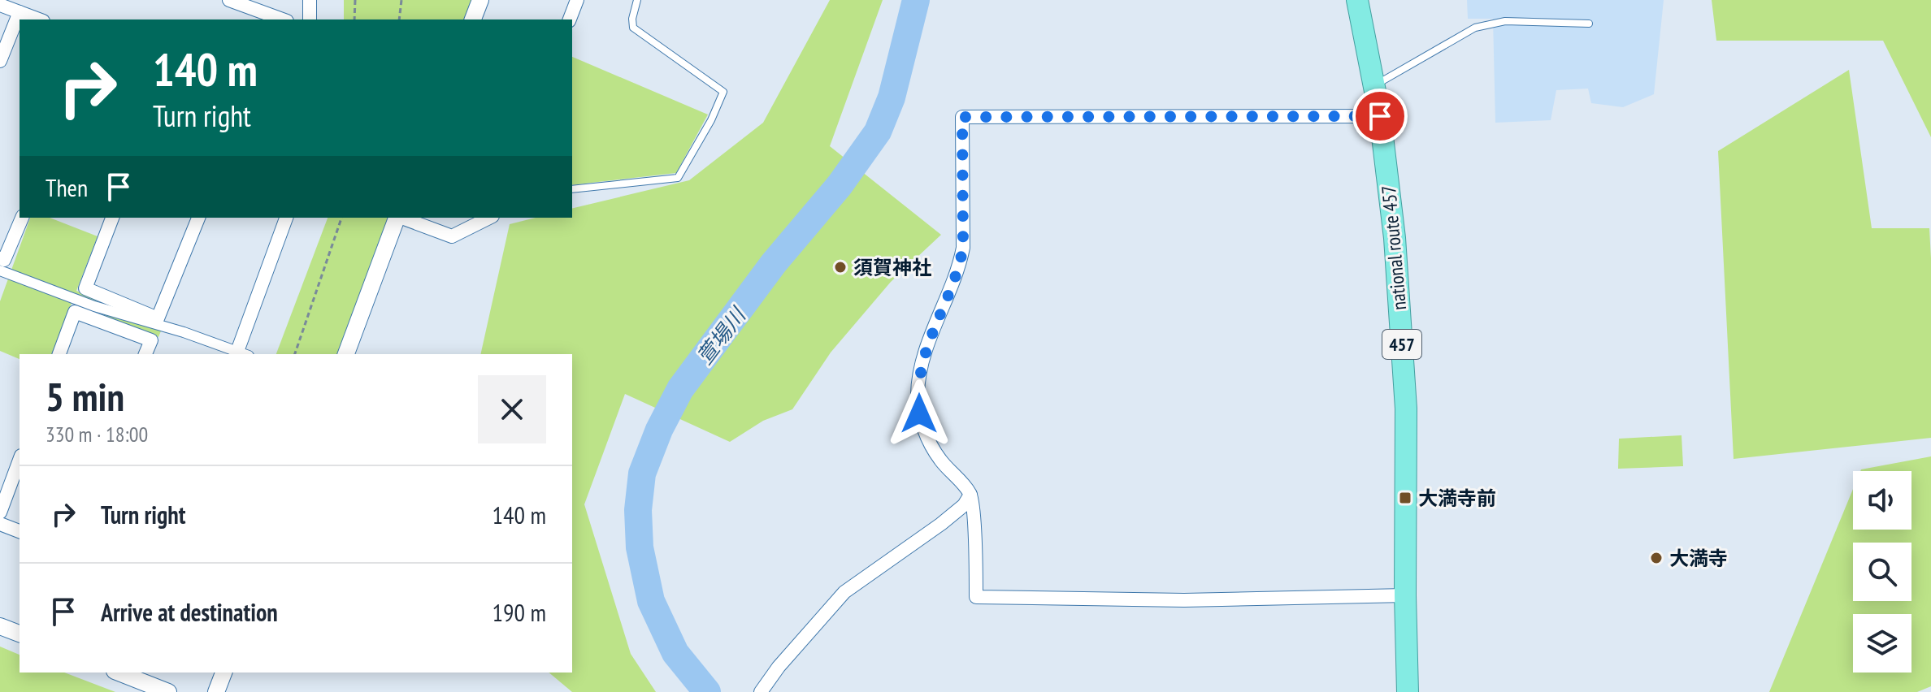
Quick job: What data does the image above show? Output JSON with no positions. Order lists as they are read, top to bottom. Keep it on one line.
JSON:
{"streets":{"highway":["national route 457","457"]},"water":["萱場川"],"places":{"other":["須賀神社","大満寺"],"transit":["大満寺前"]},"page":{"turn":["140 m","Turn right"],"then":"Then","heading":["5 min","330 m · 18:00"],"list":[{"name":"Turn right","value":"140 m"},{"name":"Arrive at destination","value":"190 m"}]}}
